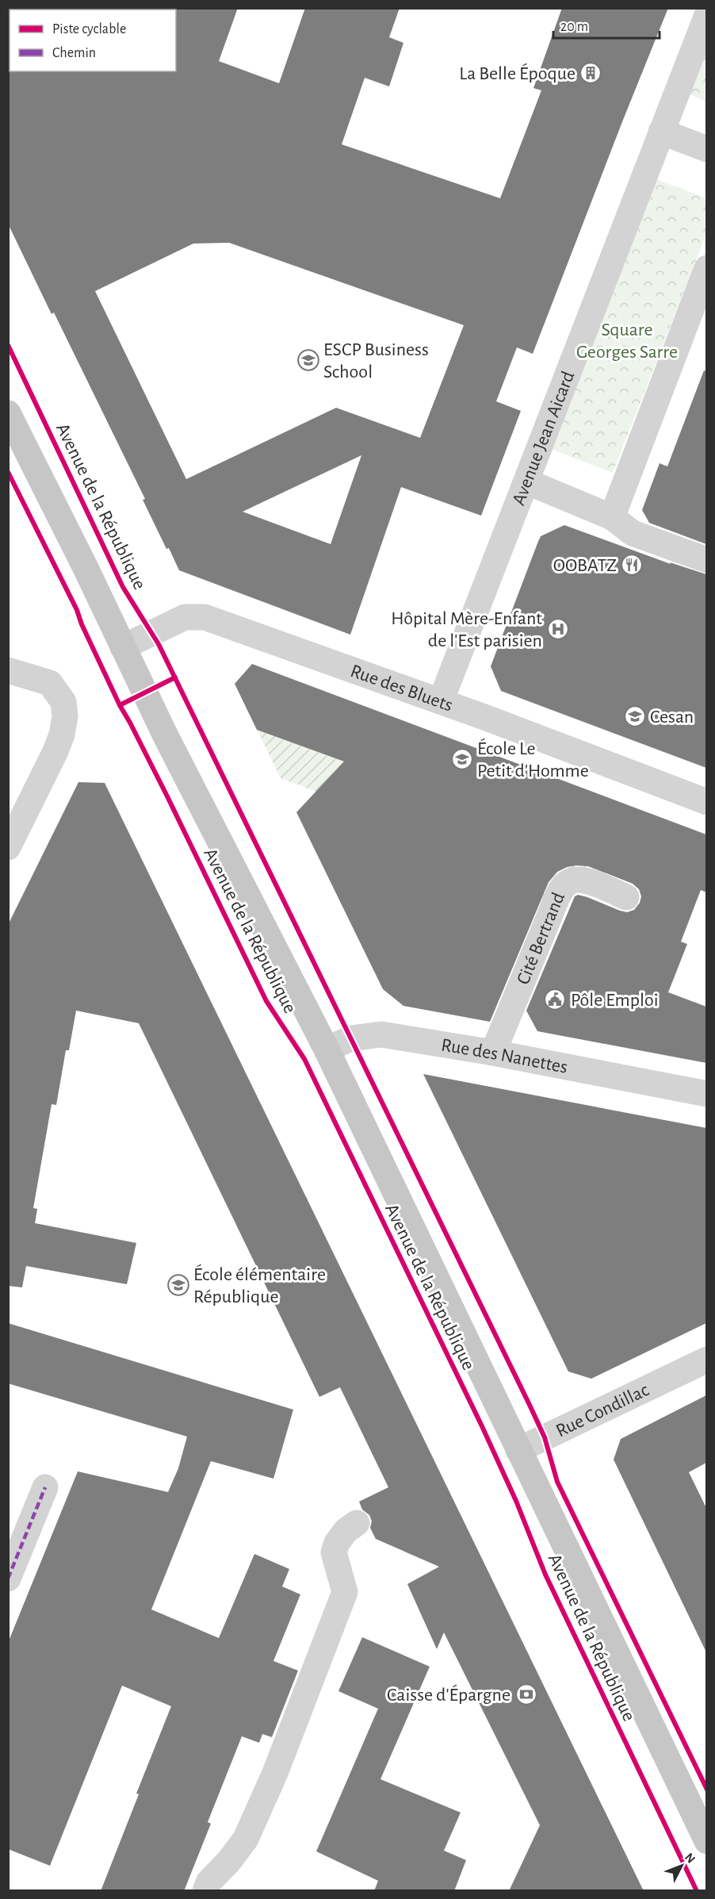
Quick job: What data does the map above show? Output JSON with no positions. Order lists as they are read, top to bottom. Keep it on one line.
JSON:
{"streets":{"main road":["Avenue de la République"],"street":["Avenue Jean Aicard","Rue des Bluets","Cité Bertrand","Rue des Nanettes","Rue Condillac"]},"crossings":[["Avenue Jean Aicard","Rue des Bluets"],["Avenue de la République","Rue des Bluets"],["Avenue de la République","Rue des Nanettes"],["Avenue de la République","Rue Condillac"],["Cité Bertrand","Rue des Nanettes"]],"parks":["Square Georges Sarre"],"places":{"building":["La Belle Époque"],"school or university":["ESCP Business School","Cesan","École Le Petit d'Homme","École élémentaire République"],"restaurant":["OOBATZ"],"hospital":["Hôpital Mère-Enfant de l'Est parisien"],"public building":["Pôle Emploi"],"bank":["Caisse d'Épargne"]},"legend":["Piste cyclable","Chemin"],"scale_bar":"20 m","north":"top right"}
